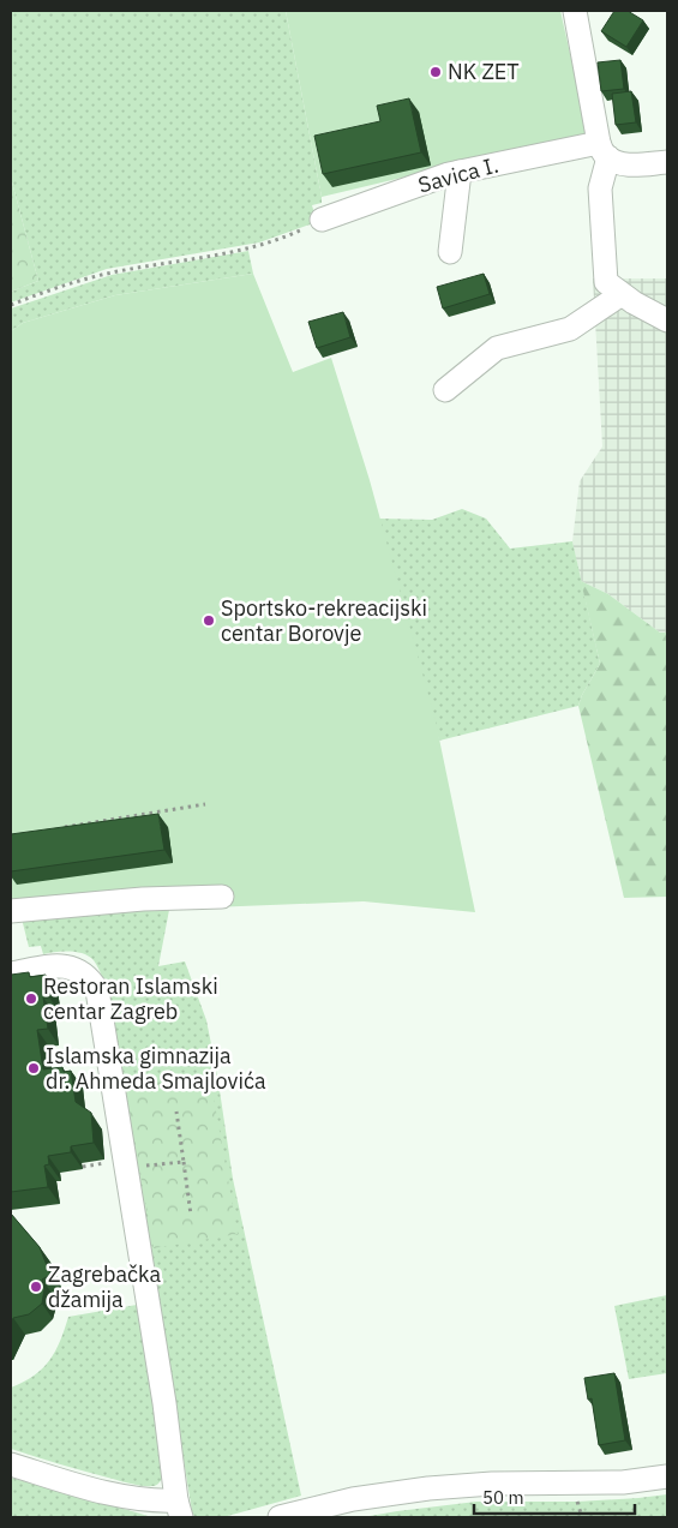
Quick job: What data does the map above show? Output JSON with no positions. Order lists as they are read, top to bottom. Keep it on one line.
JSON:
{"streets":{"street":["Savica I."]},"places":["NK ZET","Sportsko-rekreacijski centar Borovje","Restoran Islamski centar Zagreb","Islamska gimnazija dr. Ahmeda Smajlovića","Zagrebačka džamija"],"scale_bar":"50 m"}
